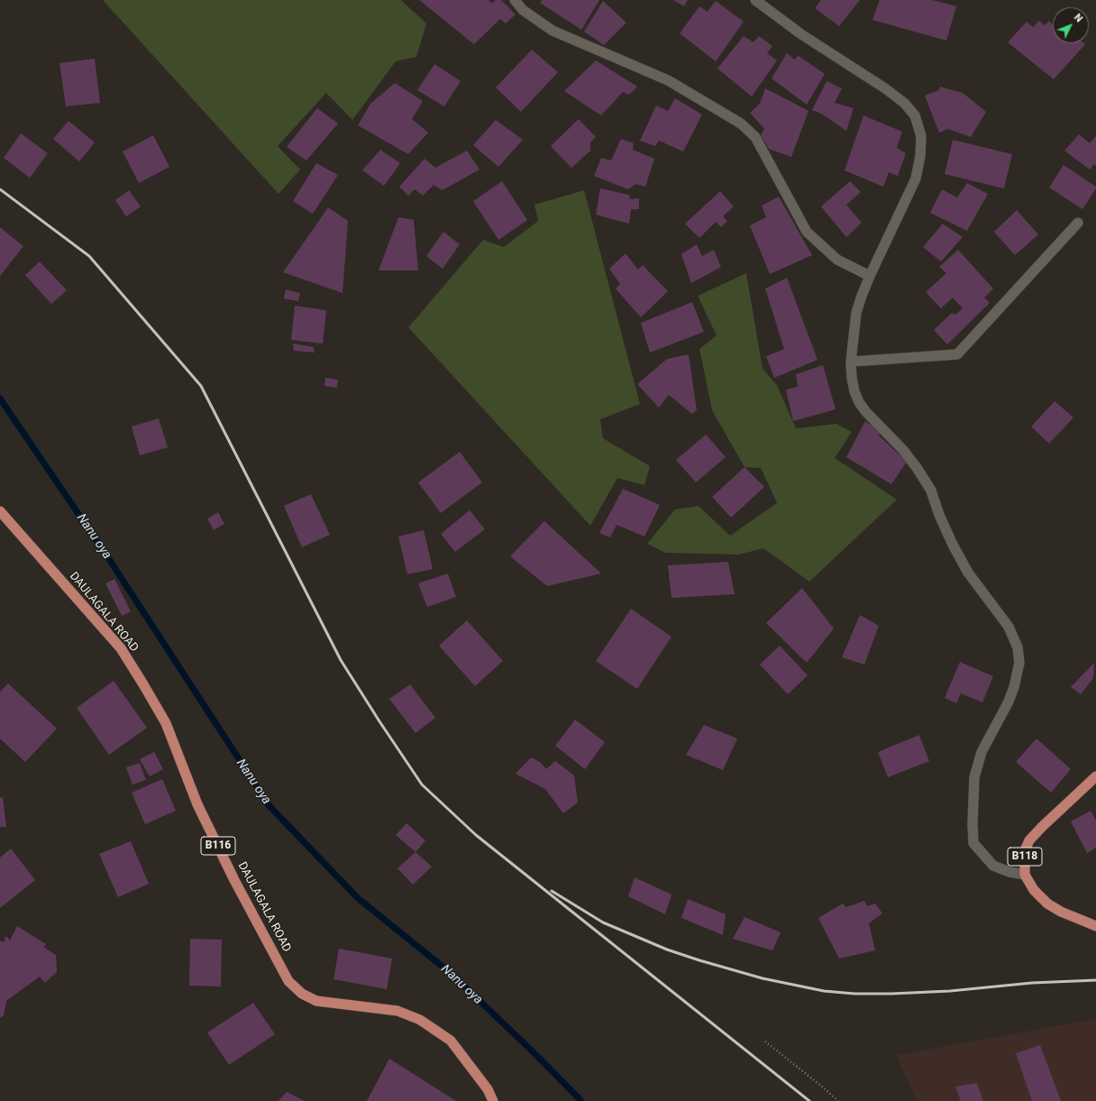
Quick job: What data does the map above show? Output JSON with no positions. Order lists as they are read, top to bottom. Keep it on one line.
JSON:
{"streets":{"main road":["DAULAGALA ROAD","B116","B118"]},"water":["Nanu oya"],"north":"top right"}
